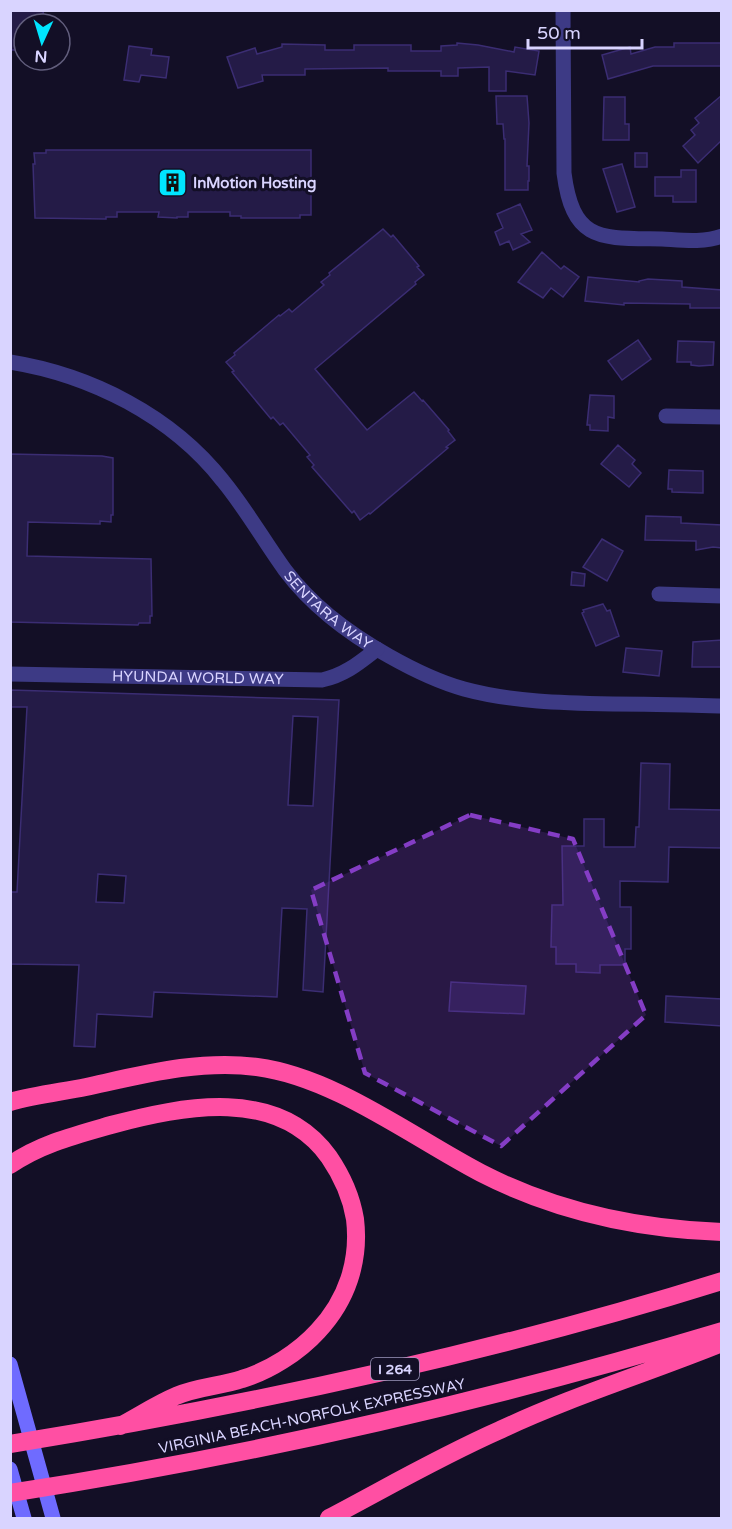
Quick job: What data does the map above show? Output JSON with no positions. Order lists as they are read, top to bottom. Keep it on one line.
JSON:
{"streets":{"highway":["I 264","VIRGINIA BEACH-NORFOLK EXPRESSWAY"],"street":["SENTARA WAY","HYUNDAI WORLD WAY"]},"crossings":[["SENTARA WAY","HYUNDAI WORLD WAY"]],"places":{"building":["InMotion Hosting"]},"scale_bar":"50 m","north":"bottom"}
